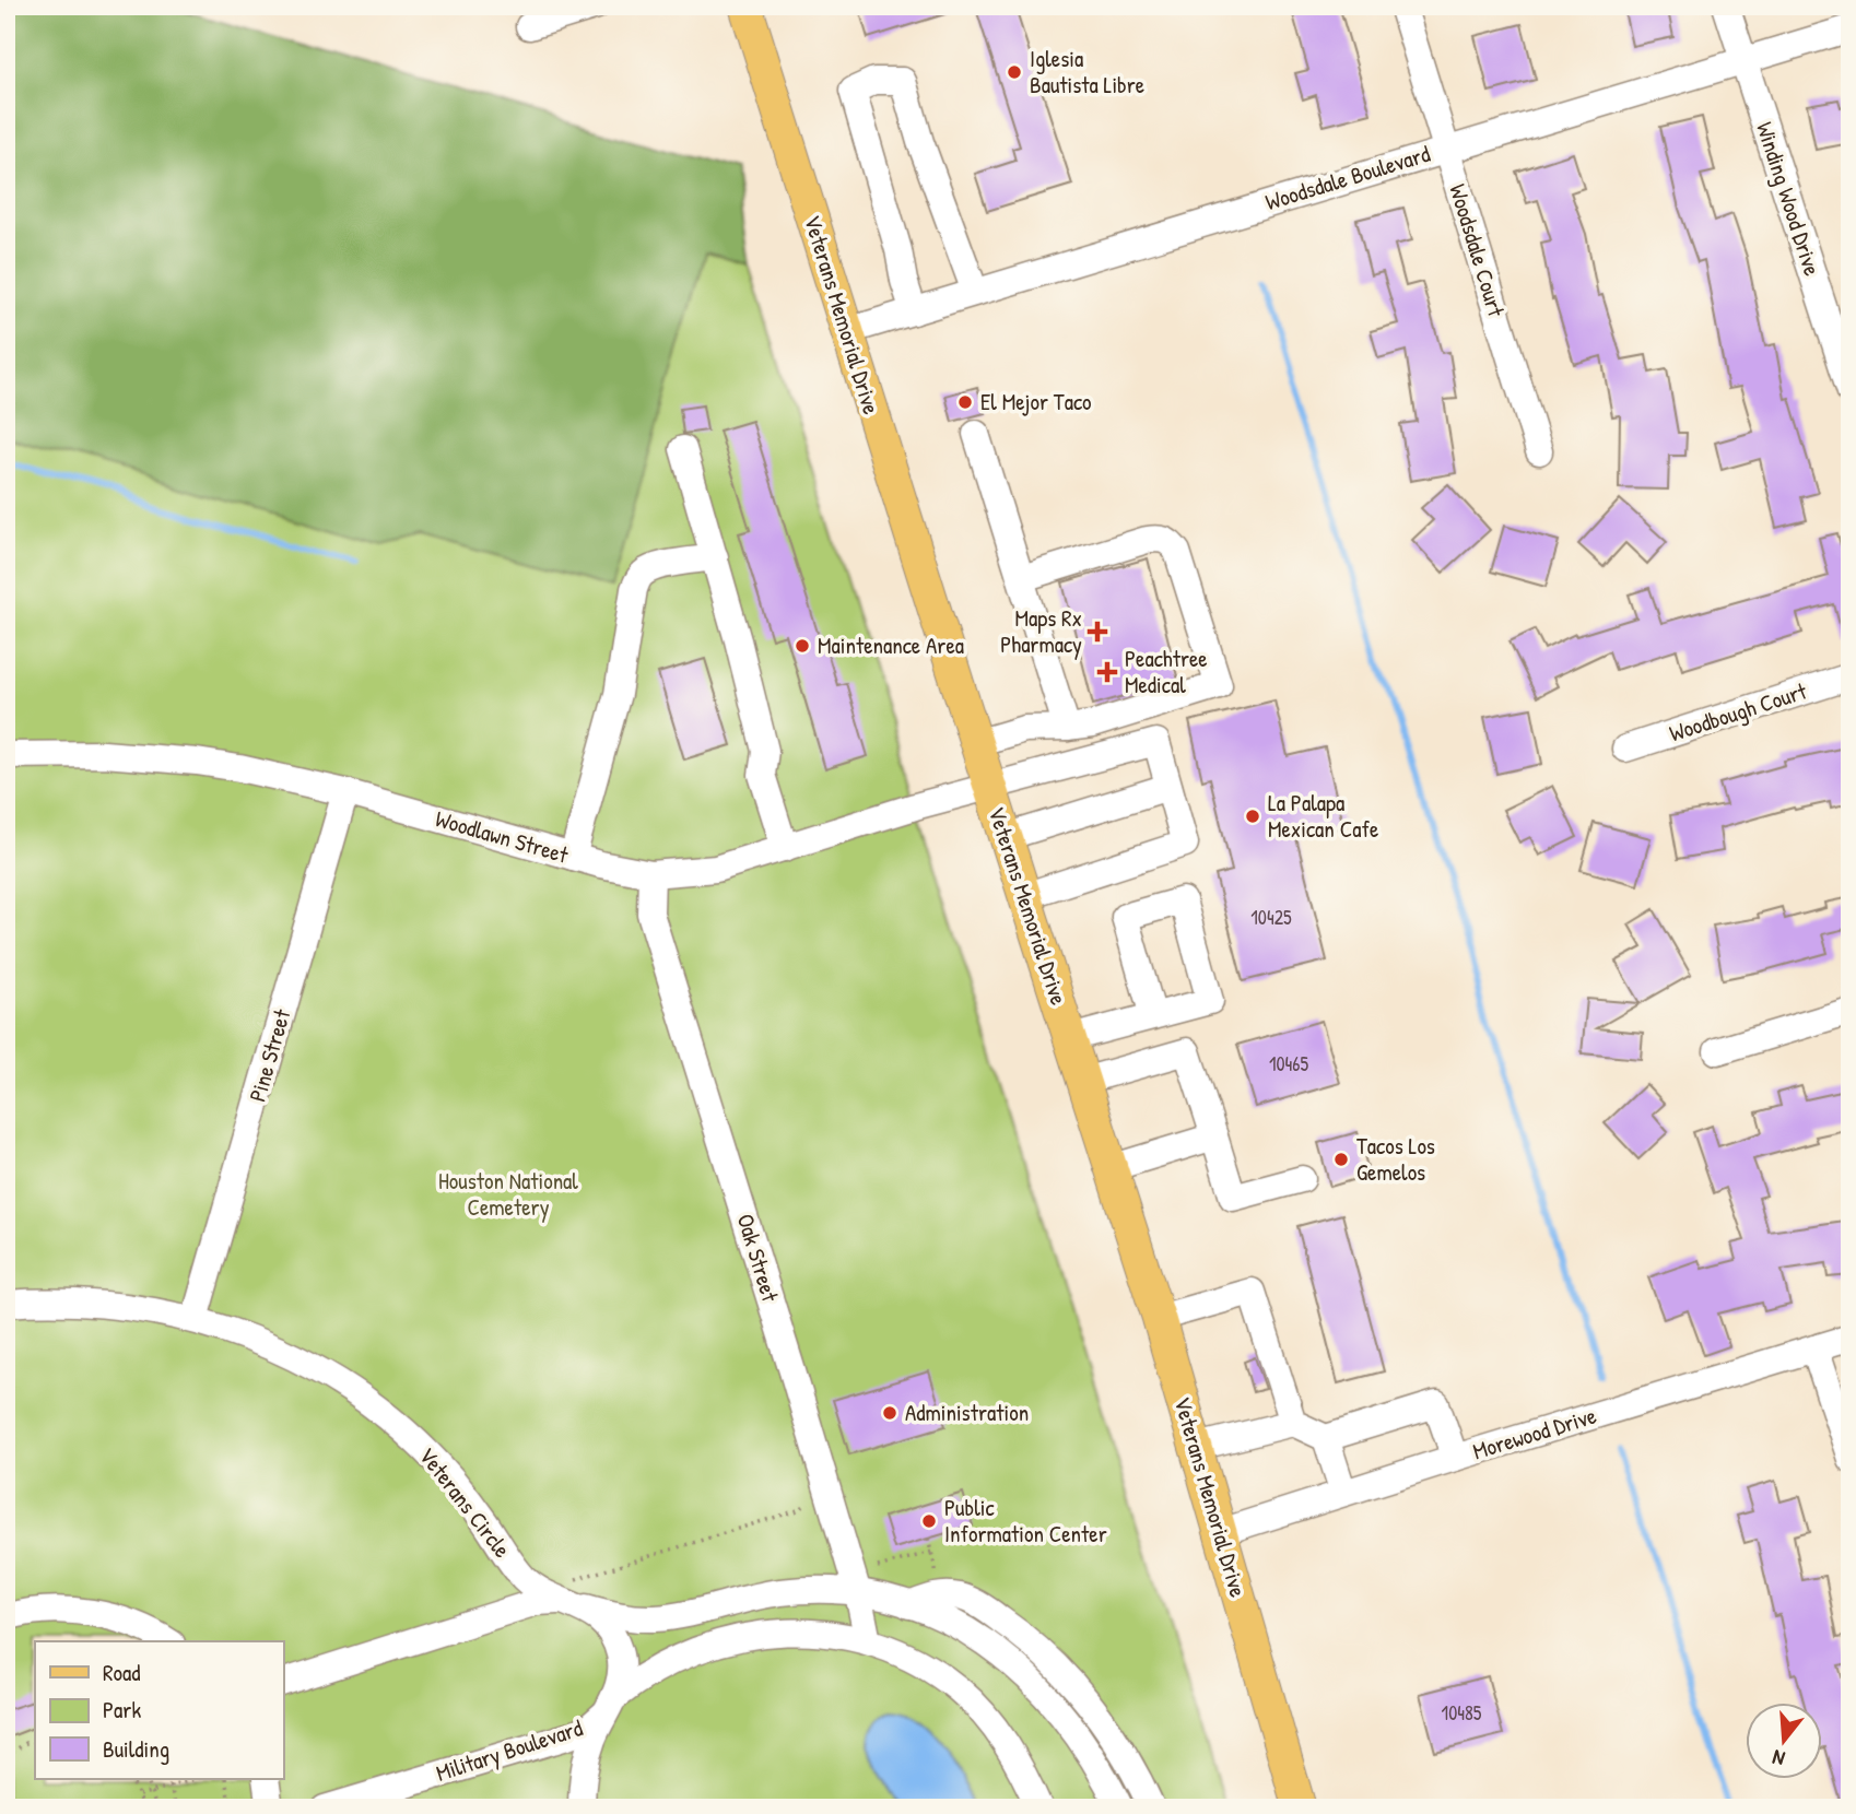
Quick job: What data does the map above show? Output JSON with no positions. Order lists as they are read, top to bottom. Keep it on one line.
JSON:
{"streets":{"main road":["Veterans Memorial Drive"],"street":["Woodsdale Boulevard","Winding Wood Drive","Woodsdale Court","Woodbough Court","Woodlawn Street","Pine Street","Oak Street","Morewood Drive","Veterans Circle","Military Boulevard"]},"crossings":[["Woodsdale Boulevard","Winding Wood Drive"],["Woodsdale Boulevard","Woodsdale Court"],["Woodsdale Boulevard","Veterans Memorial Drive"],["Veterans Memorial Drive","Woodlawn Street"],["Veterans Memorial Drive","Morewood Drive"],["Woodlawn Street","Pine Street"],["Woodlawn Street","Oak Street"],["Pine Street","Veterans Circle"],["Oak Street","Military Boulevard"],["Veterans Circle","Military Boulevard"]],"parks":["Houston National Cemetery"],"places":{"other":["Iglesia Bautista Libre","El Mejor Taco","Maintenance Area","La Palapa Mexican Cafe","Tacos Los Gemelos","Administration","Public Information Center"],"health":["Maps Rx Pharmacy","Peachtree Medical"]},"house_numbers":["10425","10465","10485"],"legend":["Road","Park","Building"],"north":"bottom"}
